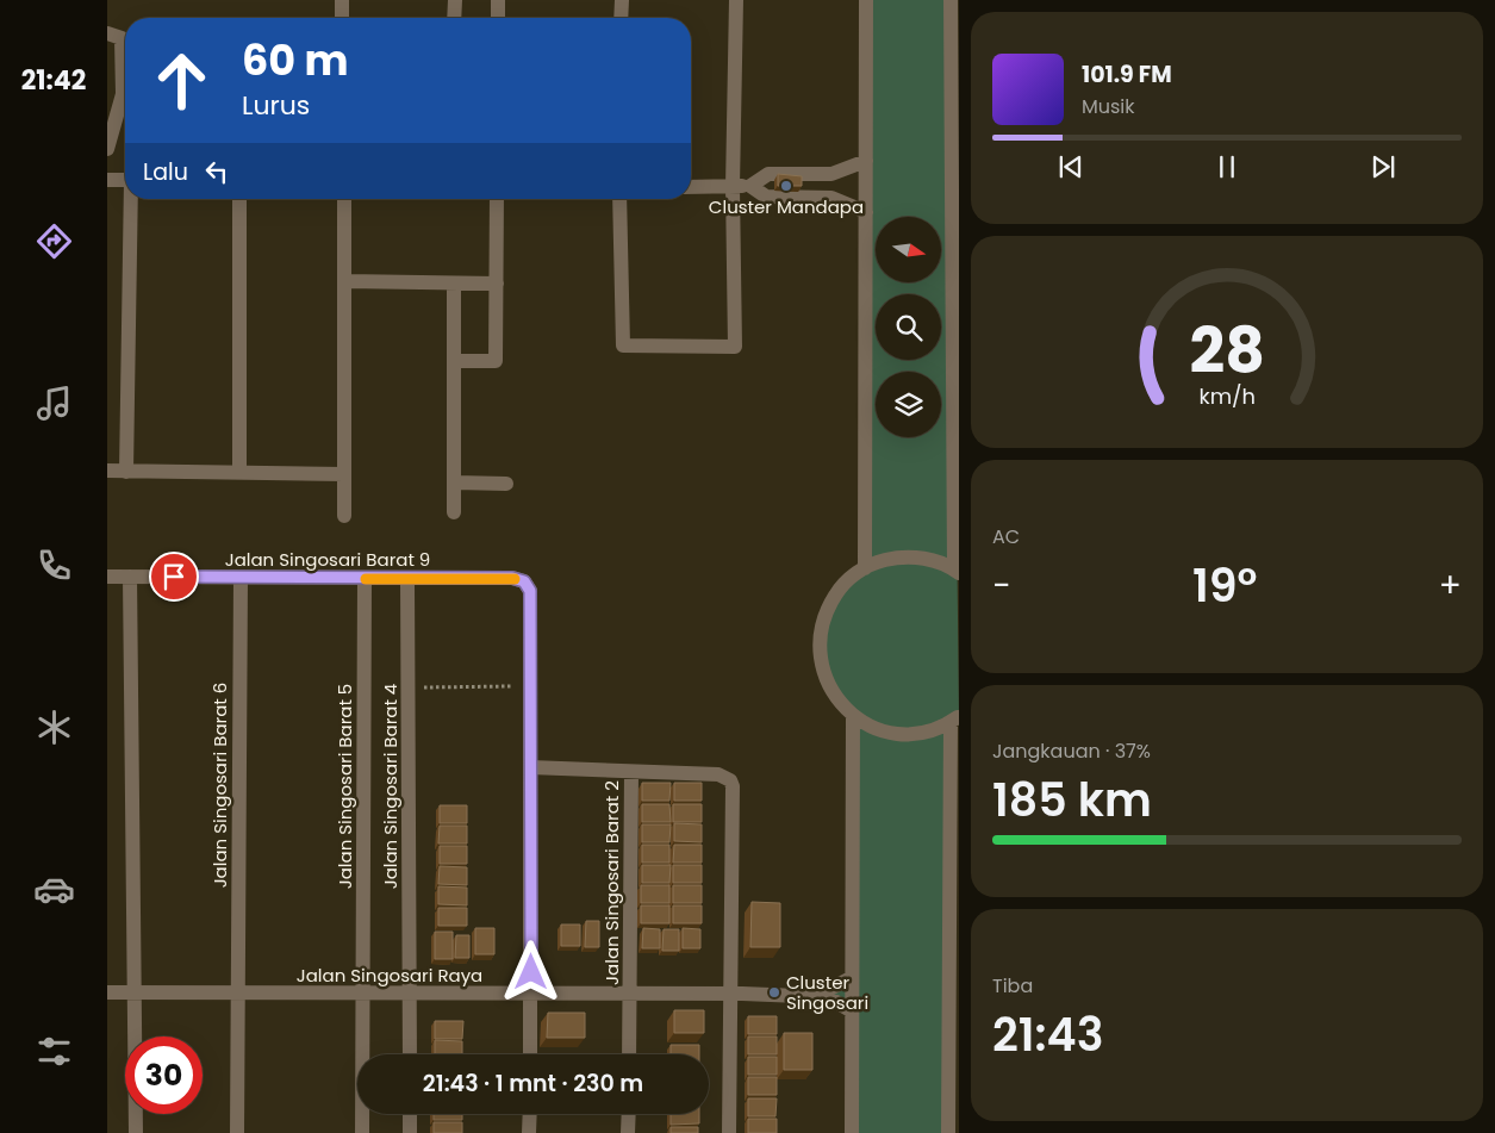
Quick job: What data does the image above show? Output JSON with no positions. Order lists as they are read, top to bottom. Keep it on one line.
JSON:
{"streets":{"street":["Jalan Singosari Barat 9","Jalan Singosari Barat 6","Jalan Singosari Barat 5","Jalan Singosari Barat 4","Jalan Singosari Barat 2","Jalan Singosari Raya"]},"crossings":[["Jalan Singosari Barat 9","Jalan Singosari Barat 6"],["Jalan Singosari Barat 9","Jalan Singosari Barat 5"],["Jalan Singosari Barat 9","Jalan Singosari Barat 4"],["Jalan Singosari Barat 6","Jalan Singosari Raya"],["Jalan Singosari Barat 5","Jalan Singosari Raya"],["Jalan Singosari Barat 4","Jalan Singosari Raya"],["Jalan Singosari Barat 2","Jalan Singosari Raya"]],"places":["Cluster Mandapa","Cluster Singosari"],"north":"right","page":{"tabs":"21:42","turn":["60 m","Lurus"],"song":["101.9 FM","Musik"],"then":"Lalu","tile":["AC",["Jangkauan · 37%","185 km"],["Tiba","21:43"]],"heat":["−","19°","+"],"limit":"30","trip":"21:43 · 1 mnt · 230 m","gauge":["28","km/h"]}}
